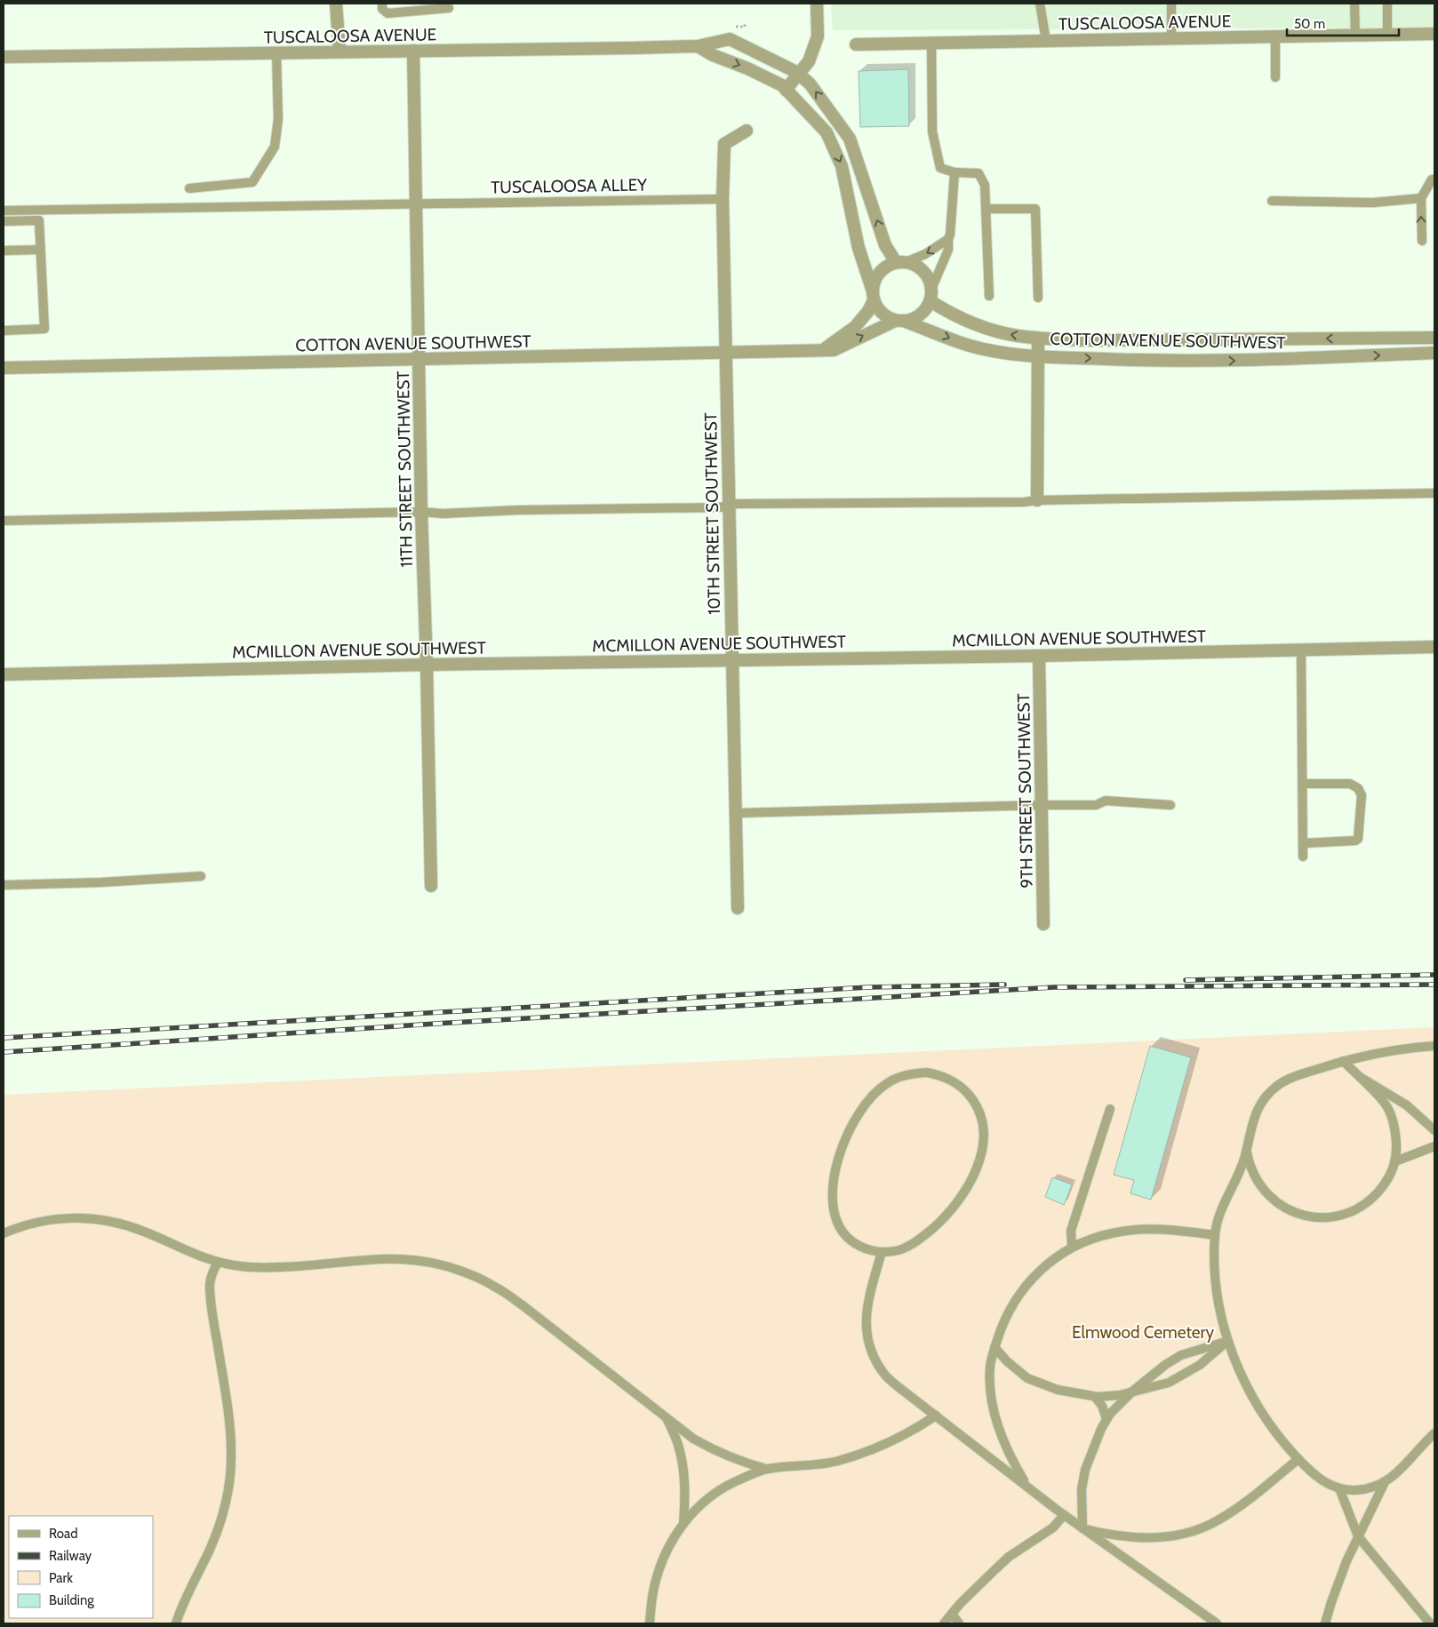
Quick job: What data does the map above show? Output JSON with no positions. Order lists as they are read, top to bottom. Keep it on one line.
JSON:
{"streets":{"street":["TUSCALOOSA AVENUE","COTTON AVENUE SOUTHWEST","11TH STREET SOUTHWEST","10TH STREET SOUTHWEST","MCMILLON AVENUE SOUTHWEST","9TH STREET SOUTHWEST"],"lane":["TUSCALOOSA ALLEY"]},"crossings":[["TUSCALOOSA AVENUE","COTTON AVENUE SOUTHWEST"],["TUSCALOOSA AVENUE","11TH STREET SOUTHWEST"],["TUSCALOOSA ALLEY","11TH STREET SOUTHWEST"],["TUSCALOOSA ALLEY","10TH STREET SOUTHWEST"],["COTTON AVENUE SOUTHWEST","11TH STREET SOUTHWEST"],["COTTON AVENUE SOUTHWEST","10TH STREET SOUTHWEST"],["11TH STREET SOUTHWEST","MCMILLON AVENUE SOUTHWEST"],["10TH STREET SOUTHWEST","MCMILLON AVENUE SOUTHWEST"],["MCMILLON AVENUE SOUTHWEST","9TH STREET SOUTHWEST"]],"parks":["Elmwood Cemetery"],"legend":["Road","Railway","Park","Building"],"scale_bar":"50 m"}
